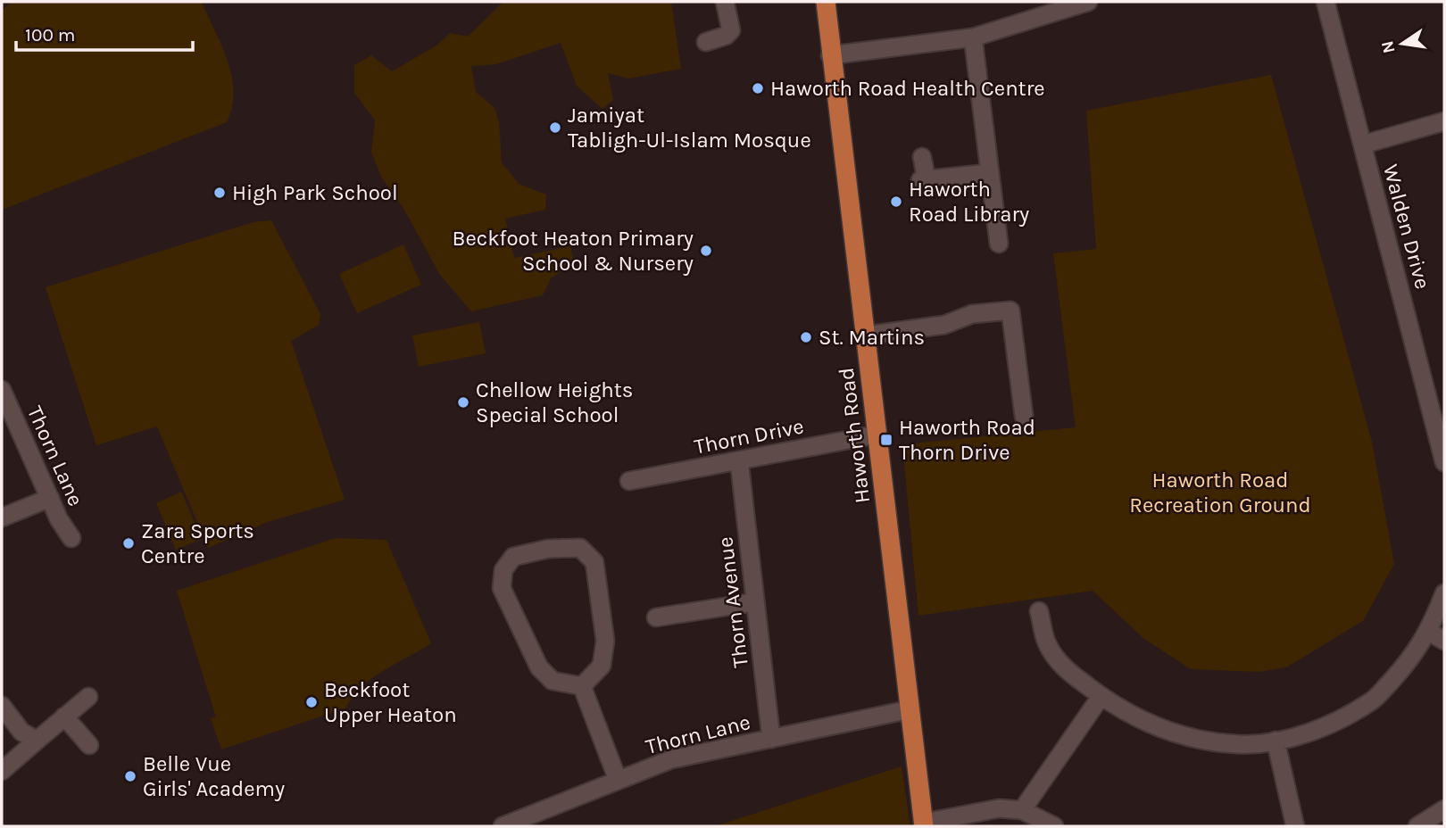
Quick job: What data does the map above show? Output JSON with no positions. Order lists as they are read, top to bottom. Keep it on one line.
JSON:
{"streets":{"main road":["Haworth Road"],"street":["Walden Drive","Thorn Drive","Thorn Lane","Thorn Avenue"]},"crossings":[["Haworth Road","Thorn Drive"],["Haworth Road","Thorn Lane"],["Thorn Drive","Thorn Avenue"],["Thorn Lane","Thorn Avenue"]],"parks":["Haworth Road Recreation Ground"],"places":{"other":["Haworth Road Health Centre","Jamiyat Tabligh-Ul-Islam Mosque","High Park School","Haworth Road Library","Beckfoot Heaton Primary School & Nursery","St. Martins","Chellow Heights Special School","Zara Sports Centre","Beckfoot Upper Heaton","Belle Vue Girls' Academy"],"transit":["Haworth Road Thorn Drive"]},"scale_bar":"100 m","north":"left"}
